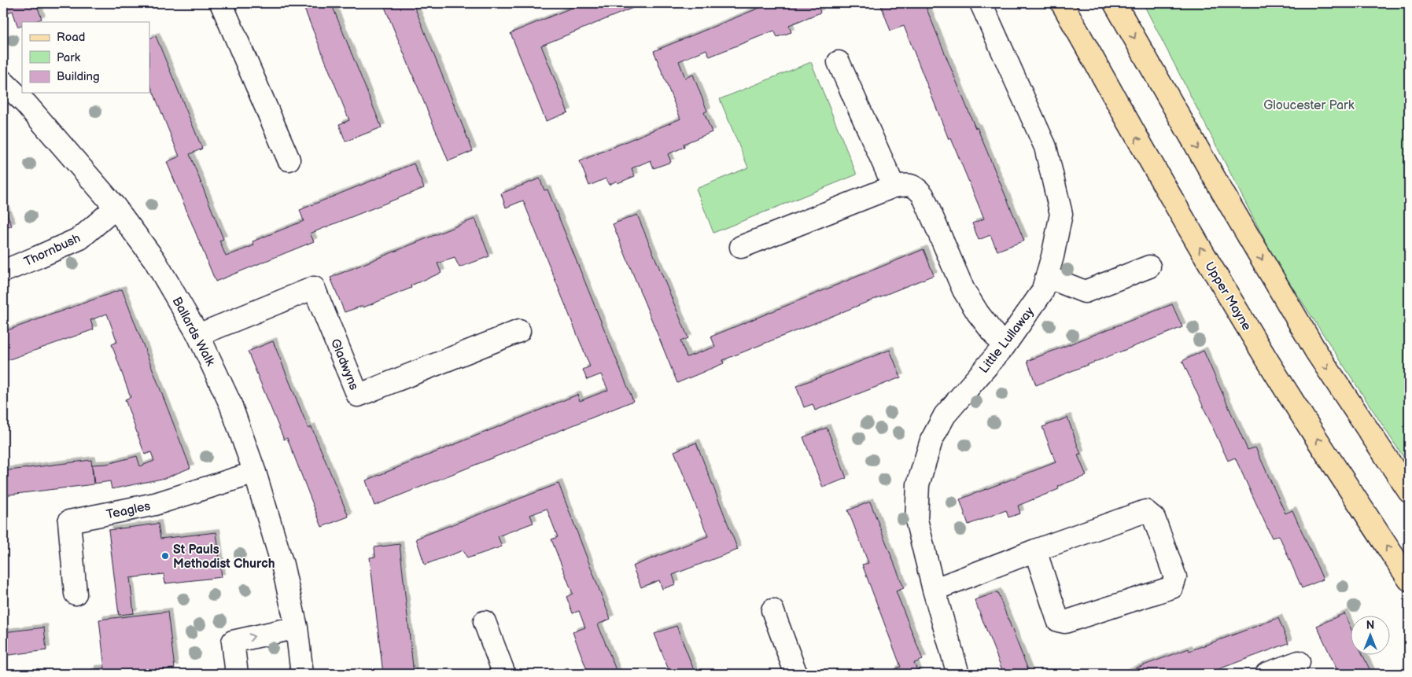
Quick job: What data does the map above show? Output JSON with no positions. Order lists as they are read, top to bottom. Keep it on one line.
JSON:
{"streets":{"main road":["Upper Mayne"],"street":["Thornbush","Ballards Walk","Little Lullaway","Gladwyns","Teagles"]},"crossings":[["Thornbush","Ballards Walk"],["Ballards Walk","Gladwyns"],["Ballards Walk","Teagles"]],"parks":["Gloucester Park"],"places":["St Pauls Methodist Church"],"legend":["Road","Park","Building"],"north":"top"}
